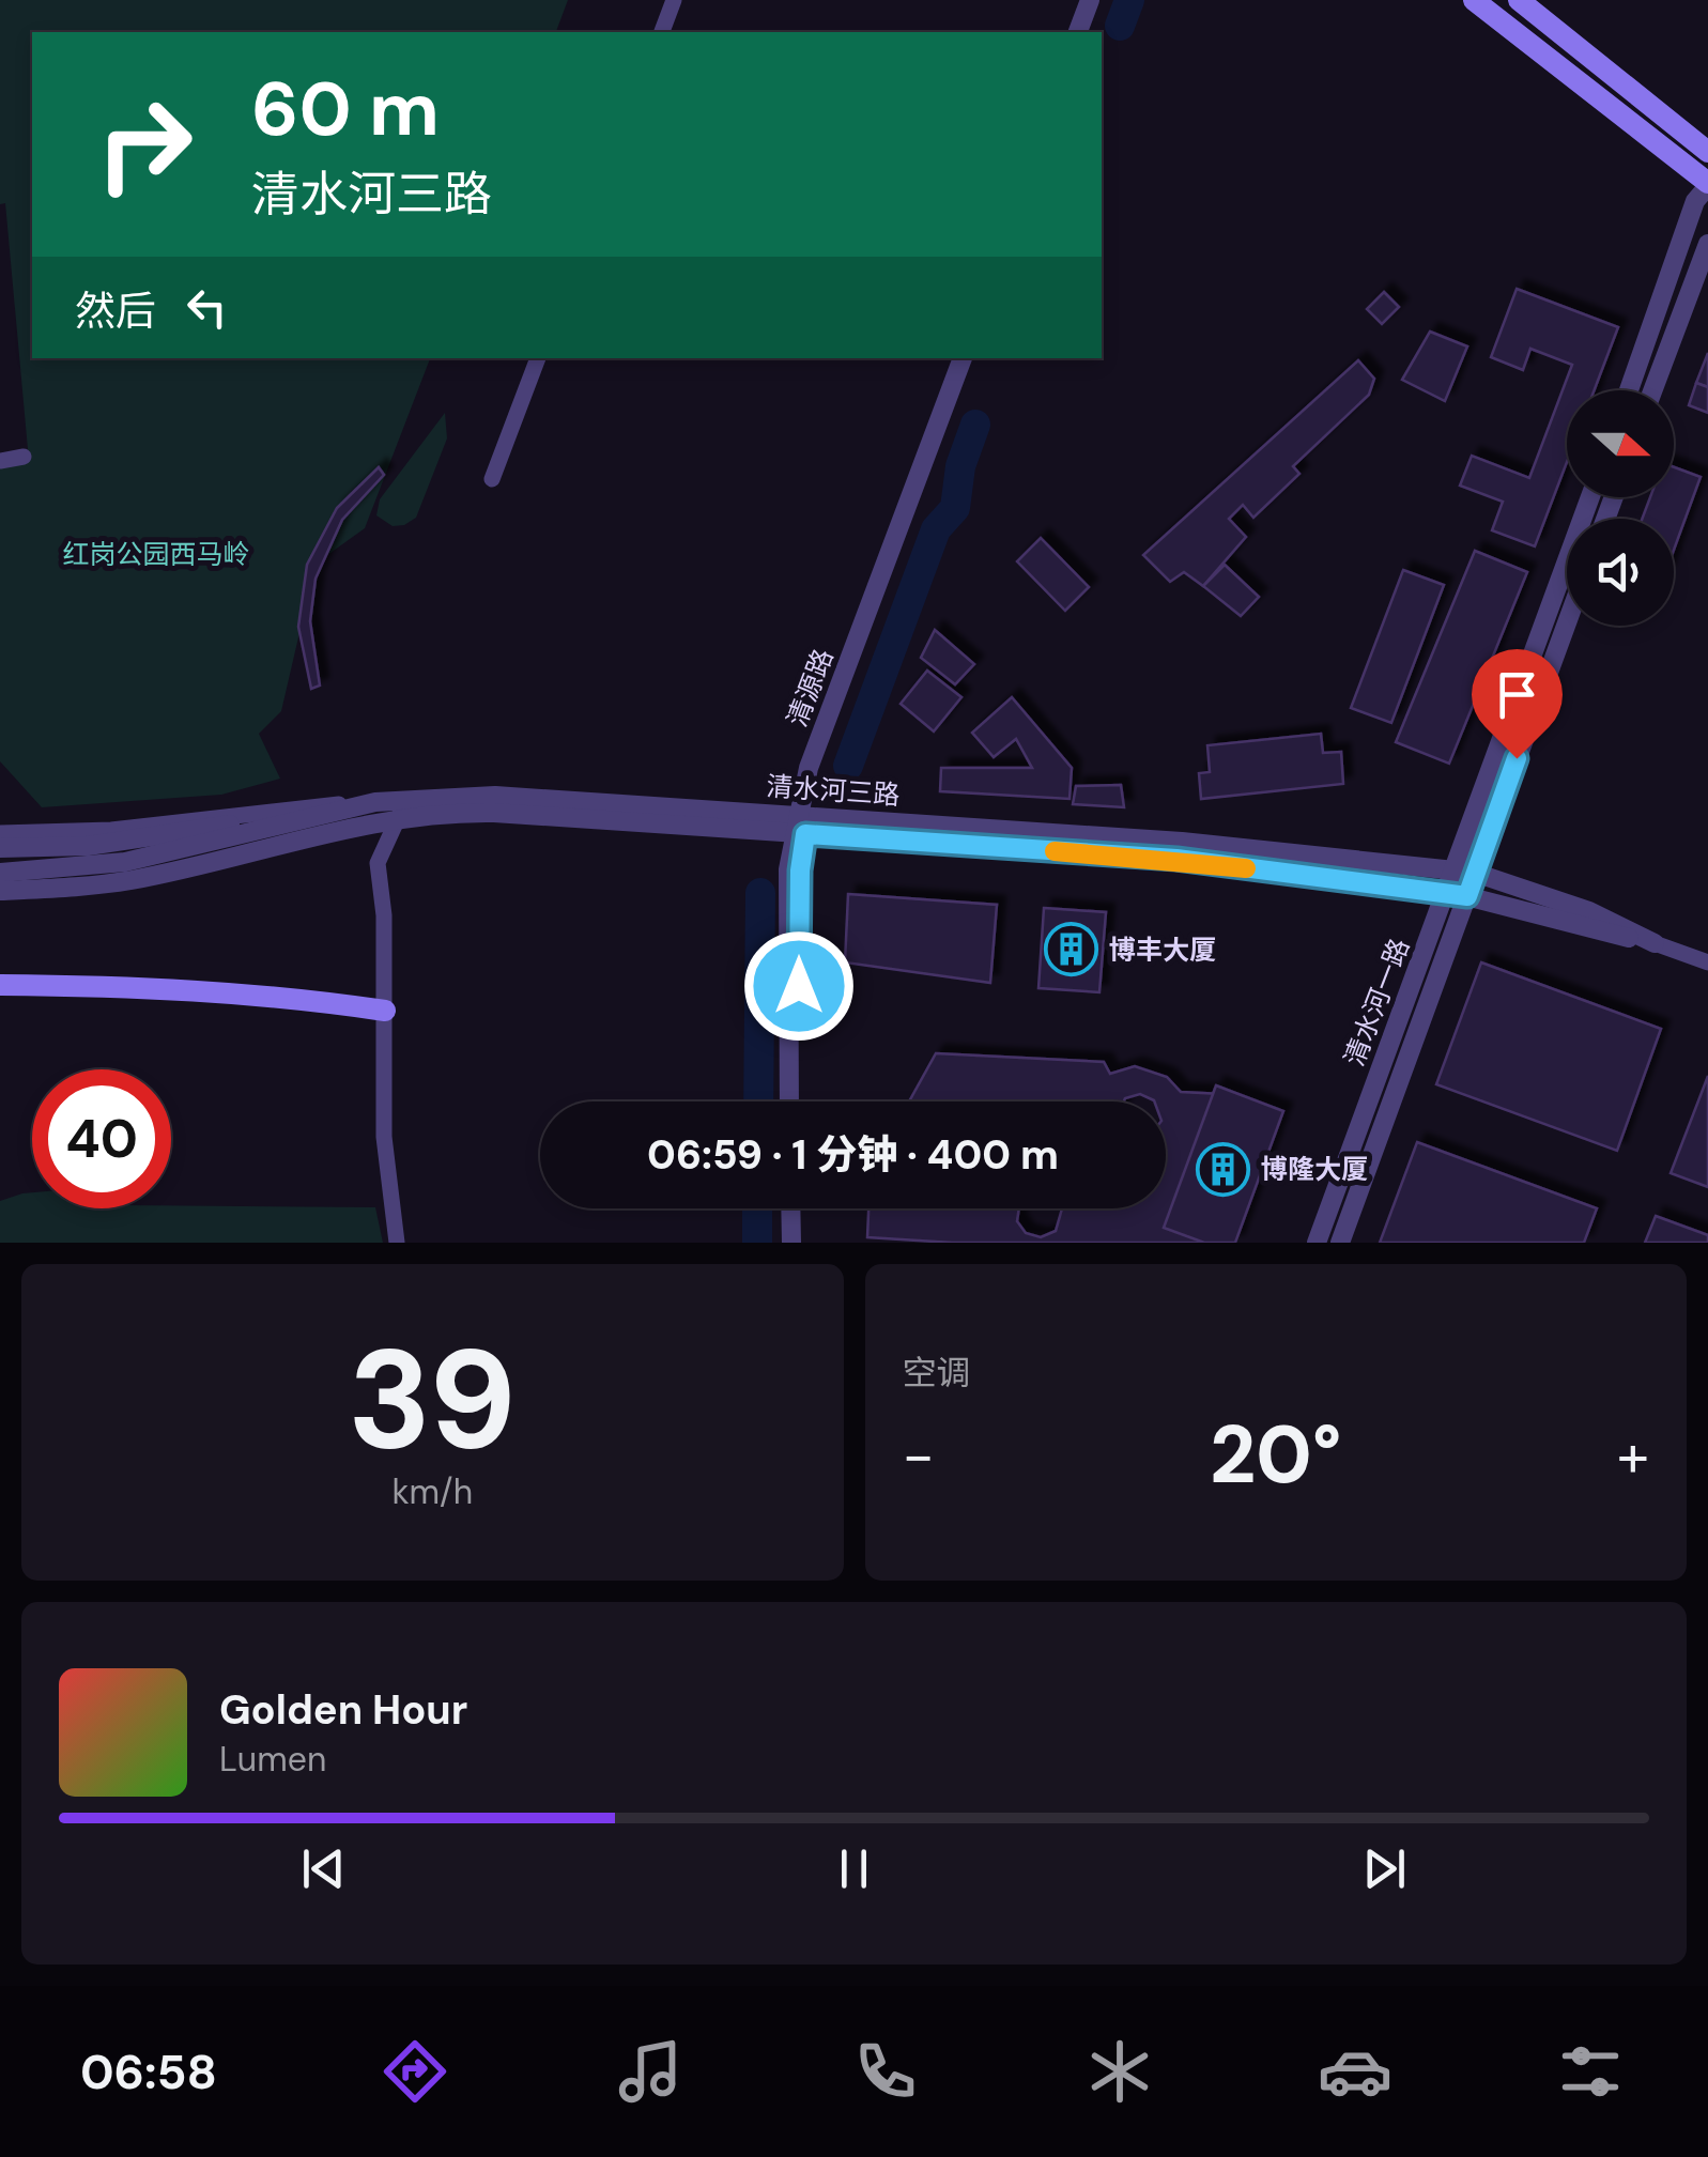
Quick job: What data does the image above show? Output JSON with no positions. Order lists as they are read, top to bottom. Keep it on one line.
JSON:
{"streets":{"street":["清源路","清水河三路","清水河一路"]},"crossings":[["清源路","清水河三路"],["清水河三路","清水河一路"]],"parks":["红岗公园西马岭"],"places":{"building":["博丰大厦","博隆大厦"]},"north":"right","page":{"turn":["60 m","清水河三路"],"then":"然后","limit":"40","trip":"06:59 · 1 分钟 · 400 m","tile":[["39","km/h"],"空调"],"heat":["−","20°","+"],"song":["Golden Hour","Lumen"],"tabs":"06:58"}}
